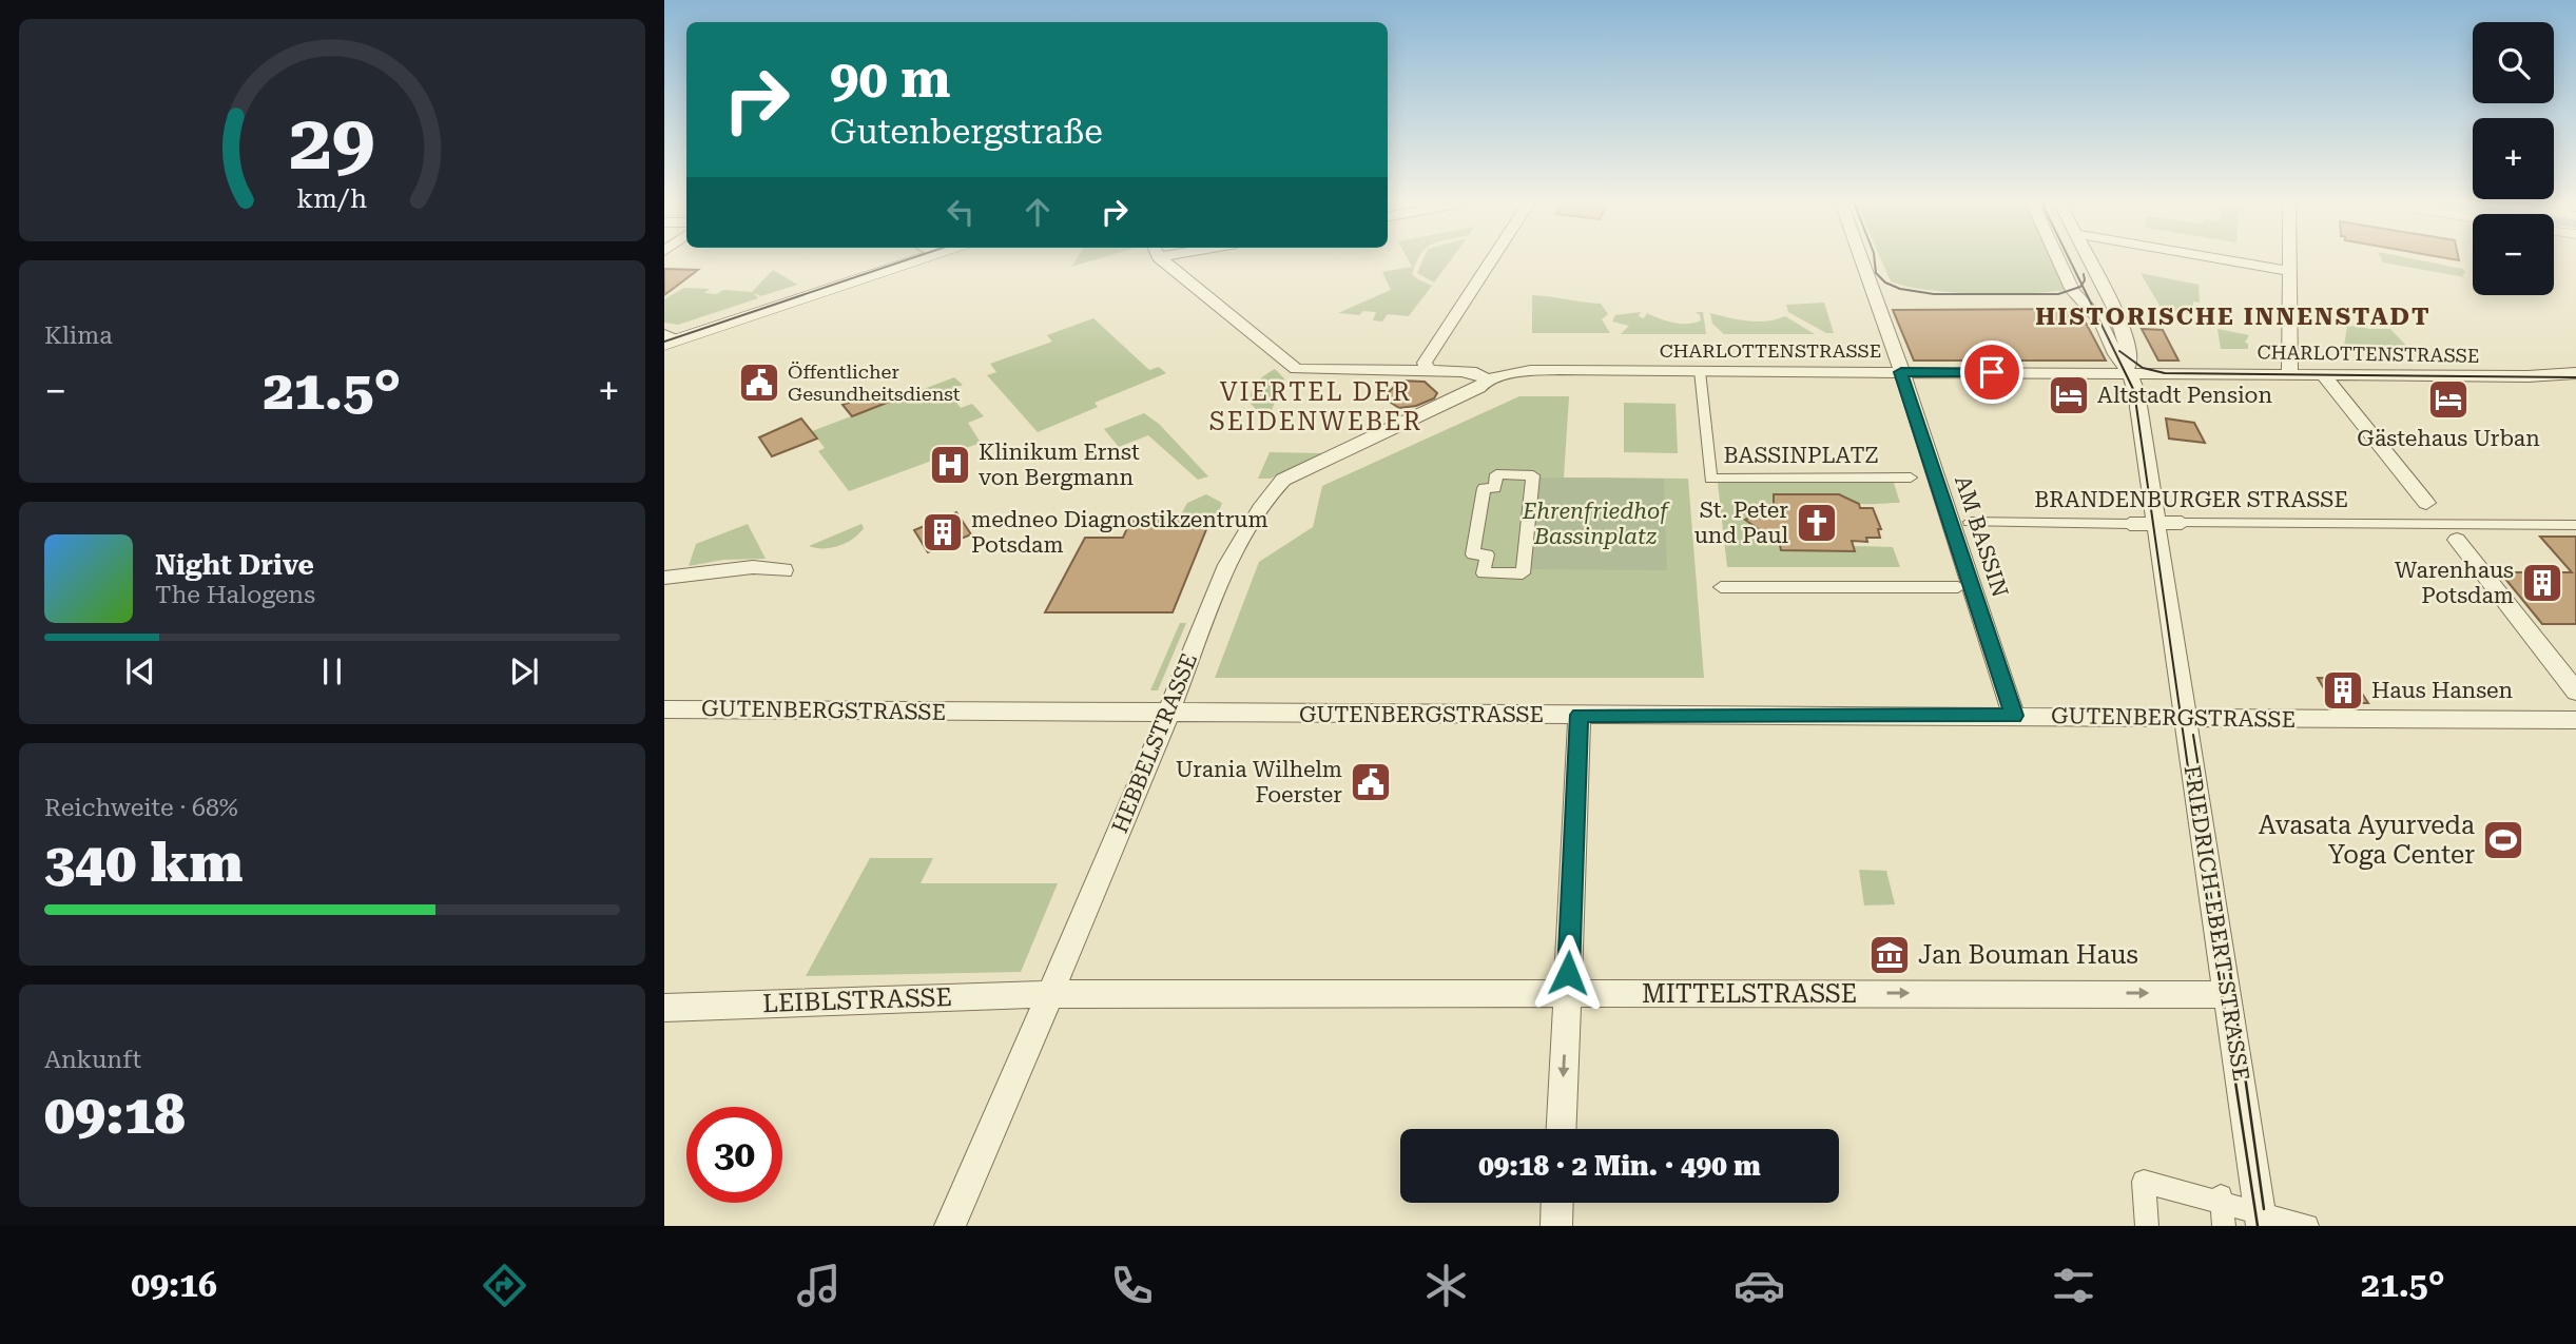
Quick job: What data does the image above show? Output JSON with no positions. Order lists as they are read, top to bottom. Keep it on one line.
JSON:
{"streets":{"street":["CHARLOTTENSTRASSE","BASSINPLATZ","BRANDENBURGER STRASSE","AM BASSIN","GUTENBERGSTRASSE","HEBBELSTRASSE","FRIEDRICH-EBERT-STRASSE","MITTELSTRASSE","LEIBLSTRASSE"]},"crossings":[["CHARLOTTENSTRASSE","BASSINPLATZ"],["CHARLOTTENSTRASSE","AM BASSIN"],["CHARLOTTENSTRASSE","HEBBELSTRASSE"],["CHARLOTTENSTRASSE","FRIEDRICH-EBERT-STRASSE"],["BRANDENBURGER STRASSE","AM BASSIN"],["BRANDENBURGER STRASSE","FRIEDRICH-EBERT-STRASSE"],["AM BASSIN","GUTENBERGSTRASSE"],["GUTENBERGSTRASSE","HEBBELSTRASSE"],["GUTENBERGSTRASSE","FRIEDRICH-EBERT-STRASSE"],["HEBBELSTRASSE","MITTELSTRASSE"],["HEBBELSTRASSE","LEIBLSTRASSE"],["FRIEDRICH-EBERT-STRASSE","MITTELSTRASSE"],["MITTELSTRASSE","LEIBLSTRASSE"]],"one_way":["MITTELSTRASSE"],"districts":["HISTORISCHE INNENSTADT","VIERTEL DER SEIDENWEBER"],"parks":["Ehrenfriedhof Bassinplatz"],"places":{"public building":["Öffentlicher Gesundheitsdienst","Urania Wilhelm Foerster"],"hotel":["Altstadt Pension","Gästehaus Urban"],"hospital":["Klinikum Ernst von Bergmann"],"church":["St. Peter und Paul"],"building":["medneo Diagnostikzentrum Potsdam","Warenhaus Potsdam","Haus Hansen"],"sports":["Avasata Ayurveda Yoga Center"],"museum":["Jan Bouman Haus"]},"page":{"map_buttons":["+","−"],"turn":["90 m","Gutenbergstraße"],"tile":["Klima",["Reichweite · 68%","340 km"],["Ankunft","09:18"]],"heat":["−","21.5°","+"],"song":["Night Drive","The Halogens"],"limit":"30","trip":"09:18 · 2 Min. · 490 m","tabs":["09:16","21.5°"],"gauge":["29","km/h"]}}
